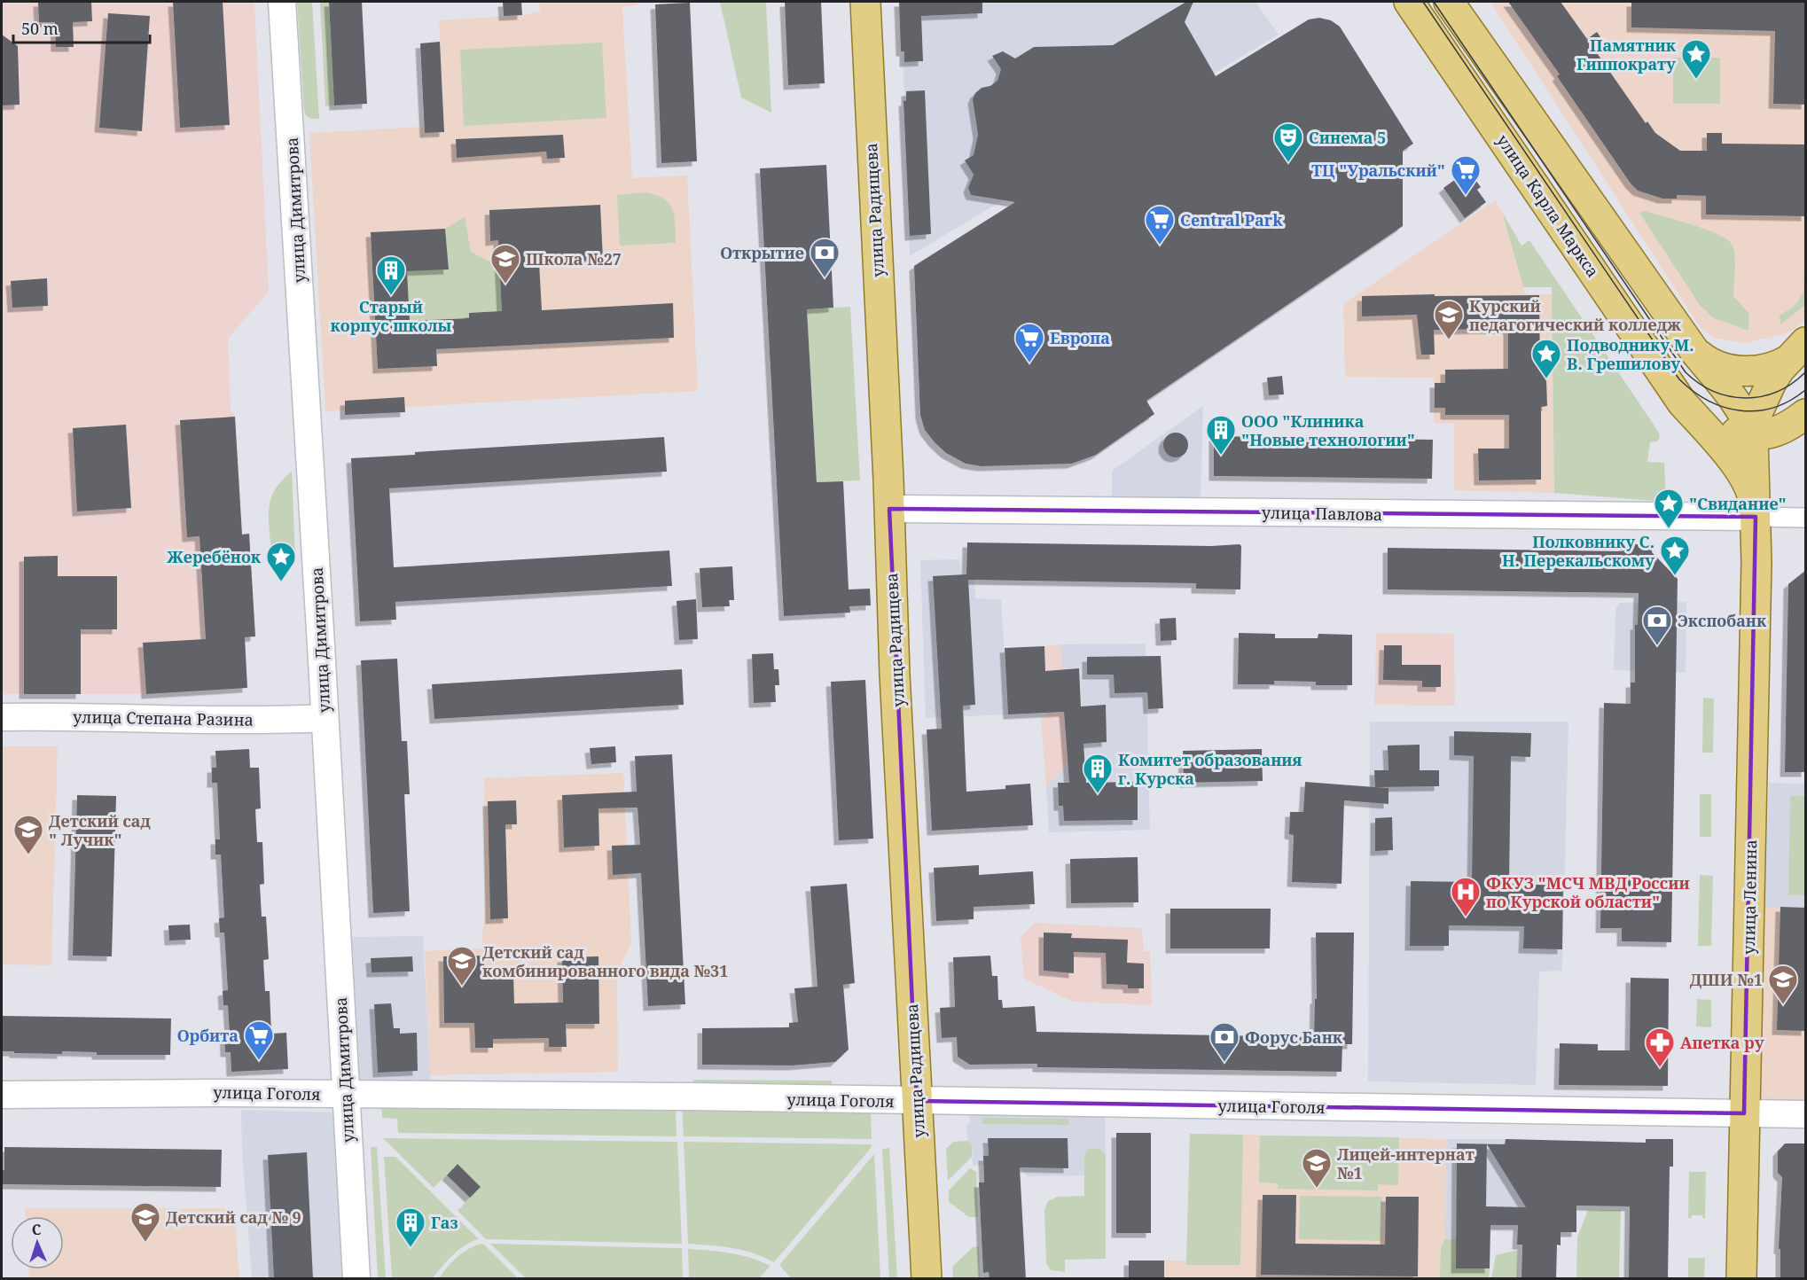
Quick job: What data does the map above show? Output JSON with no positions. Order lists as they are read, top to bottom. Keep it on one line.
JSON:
{"streets":{"main road":["улица Карла Маркса","улица Димитрова","улица Радищева","улица Павлова","улица Степана Разина","улица Ленина","улица Гоголя"]},"crossings":[["улица Карла Маркса","улица Павлова"],["улица Карла Маркса","улица Ленина"],["улица Димитрова","улица Степана Разина"],["улица Димитрова","улица Гоголя"],["улица Радищева","улица Павлова"],["улица Радищева","улица Гоголя"],["улица Павлова","улица Ленина"],["улица Ленина","улица Гоголя"]],"places":{"place":["Памятник Гиппократу","Подводнику М. В. Грешилову","\"Свидание\"","Полковнику С. Н. Перекальскому","Жеребёнок"],"theatre":["Синема 5"],"supermarket":["ТЦ \"Уральский\"","Central Park","Европа","Орбита"],"bank":["Открытие","Экспобанк","Форус Банк"],"school or university":["Школа №27","Курский педагогический колледж","Детский сад \" Лучик\"","Детский сад комбинированного вида №31","ДШИ №1","Лицей-интернат №1","Детский сад № 9"],"building":["Старый корпус школы","ООО \"Клиника \"Новые технологии\"","Комитет образования г. Курска","Газ"],"hospital":["ФКУЗ \"МСЧ МВД России по Курской области\""],"pharmacy":["Апетка ру"]},"scale_bar":"50 m","north":"top"}
